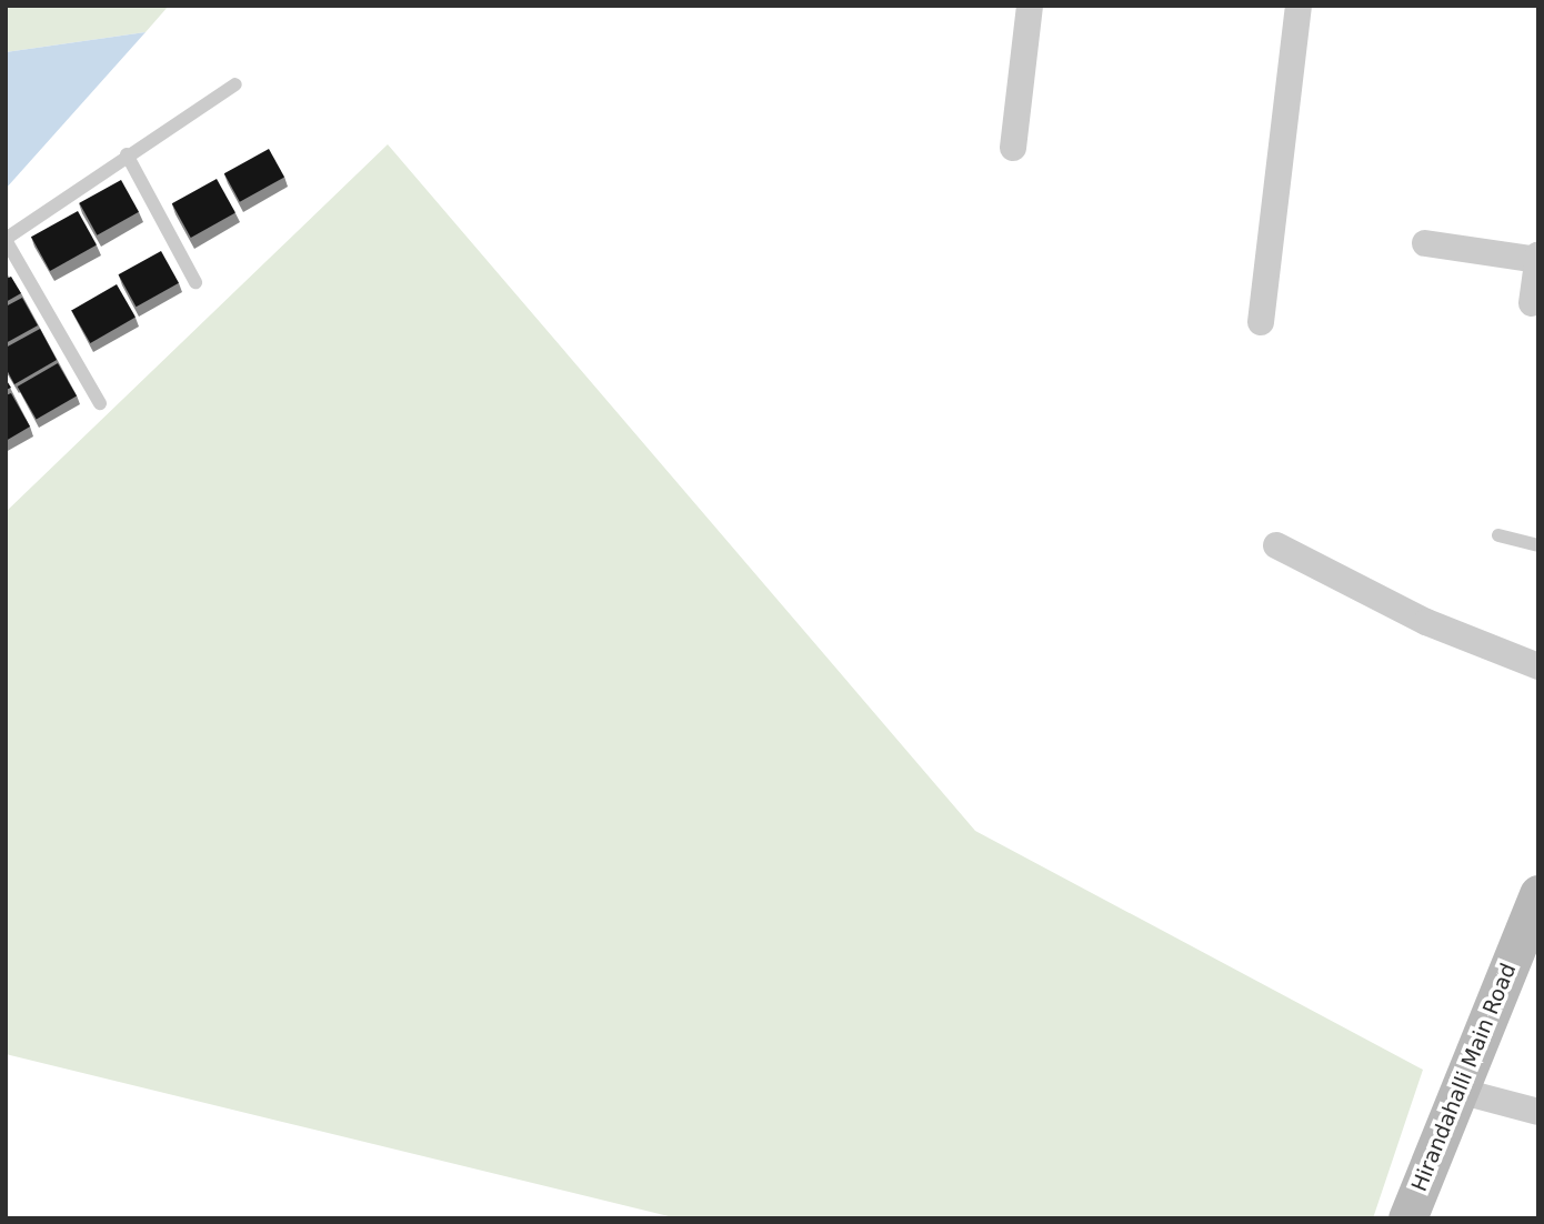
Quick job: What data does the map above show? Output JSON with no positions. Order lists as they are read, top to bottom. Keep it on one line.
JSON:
{"streets":{"main road":["Hirandahalli Main Road"]}}
